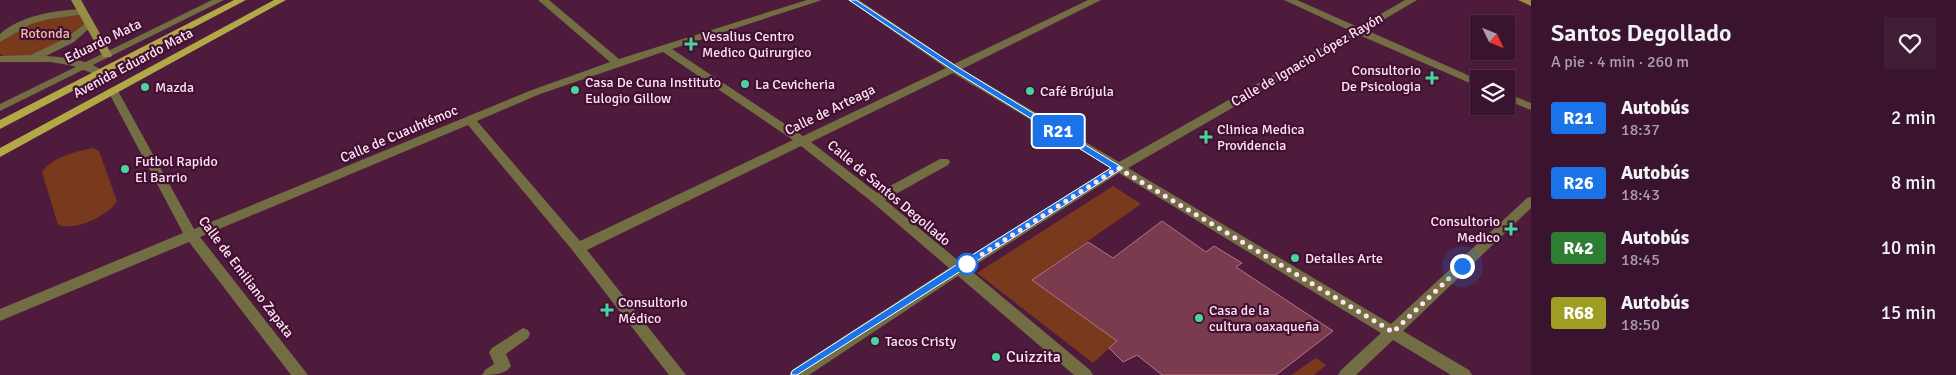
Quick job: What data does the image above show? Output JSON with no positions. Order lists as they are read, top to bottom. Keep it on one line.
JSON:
{"streets":{"main road":["Avenida Eduardo Mata"],"street":["Eduardo Mata","Calle de Ignacio López Rayón","Calle de Arteaga","Calle de Cuauhtémoc","Calle de Santos Degollado","Calle de Emiliano Zapata"]},"crossings":[["Calle de Ignacio López Rayón","Calle de Santos Degollado"],["Avenida Eduardo Mata","Calle de Emiliano Zapata"],["Calle de Arteaga","Calle de Santos Degollado"],["Calle de Cuauhtémoc","Calle de Santos Degollado"],["Calle de Cuauhtémoc","Calle de Emiliano Zapata"]],"parks":["Rotonda"],"places":{"health":["Vesalius Centro Medico Quirurgico","Consultorio De Psicologia","Clinica Medica Providencia","Consultorio Medico","Consultorio Médico"],"other":["La Cevicheria","Mazda","Casa De Cuna Instituto Eulogio Gillow","Café Brújula","Futbol Rapido El Barrio","Detalles Arte","Casa de la cultura oaxaqueña","Tacos Cristy","Cuizzita"]},"lines":["bus line R21"],"north":"bottom right","page":{"on_map":"R21","heading":["Santos Degollado","A pie · 4 min · 260 m"],"list":[{"mark":"R21","name":"Autobús","note":"18:37","value":"2 min"},{"mark":"R26","name":"Autobús","note":"18:43","value":"8 min"},{"mark":"R42","name":"Autobús","note":"18:45","value":"10 min"},{"mark":"R68","name":"Autobús","note":"18:50","value":"15 min"}]}}
